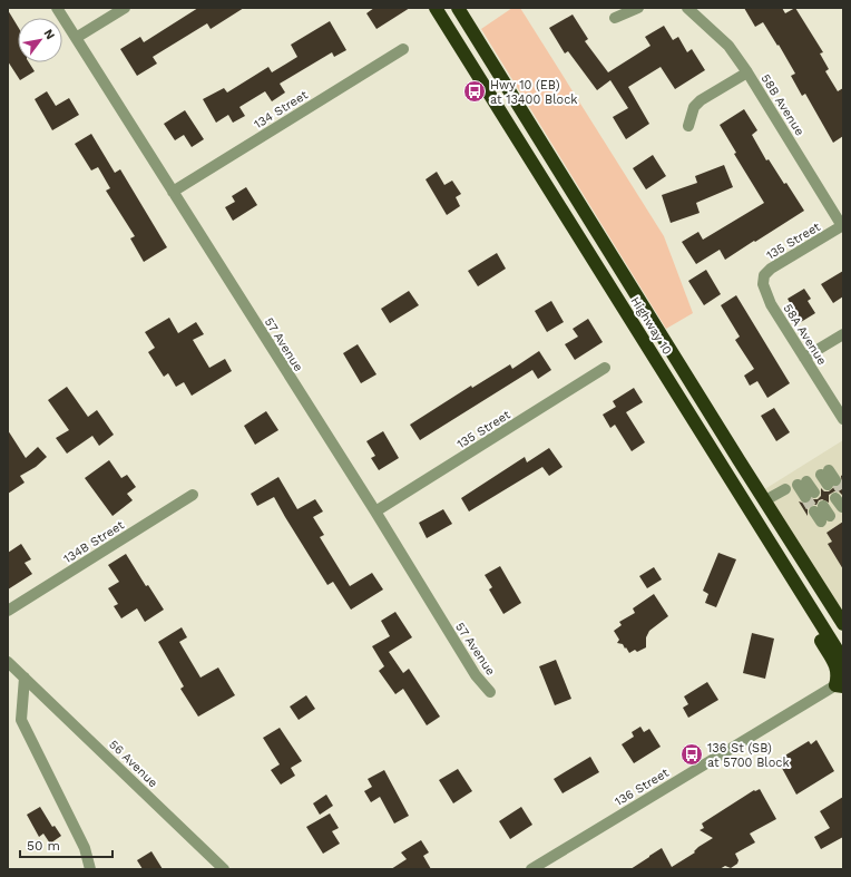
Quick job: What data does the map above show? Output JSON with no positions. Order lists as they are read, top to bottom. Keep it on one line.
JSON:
{"streets":{"highway":["Highway 10"],"street":["58B Avenue","134 Street","135 Street","58A Avenue","57 Avenue","134B Street","56 Avenue","136 Street"]},"crossings":[["58B Avenue","135 Street"],["134 Street","57 Avenue"],["135 Street","58A Avenue"],["135 Street","57 Avenue"]],"places":{"bus stop":["Hwy 10 (EB) at 13400 Block","136 St (SB) at 5700 Block"]},"scale_bar":"50 m","north":"top right"}
